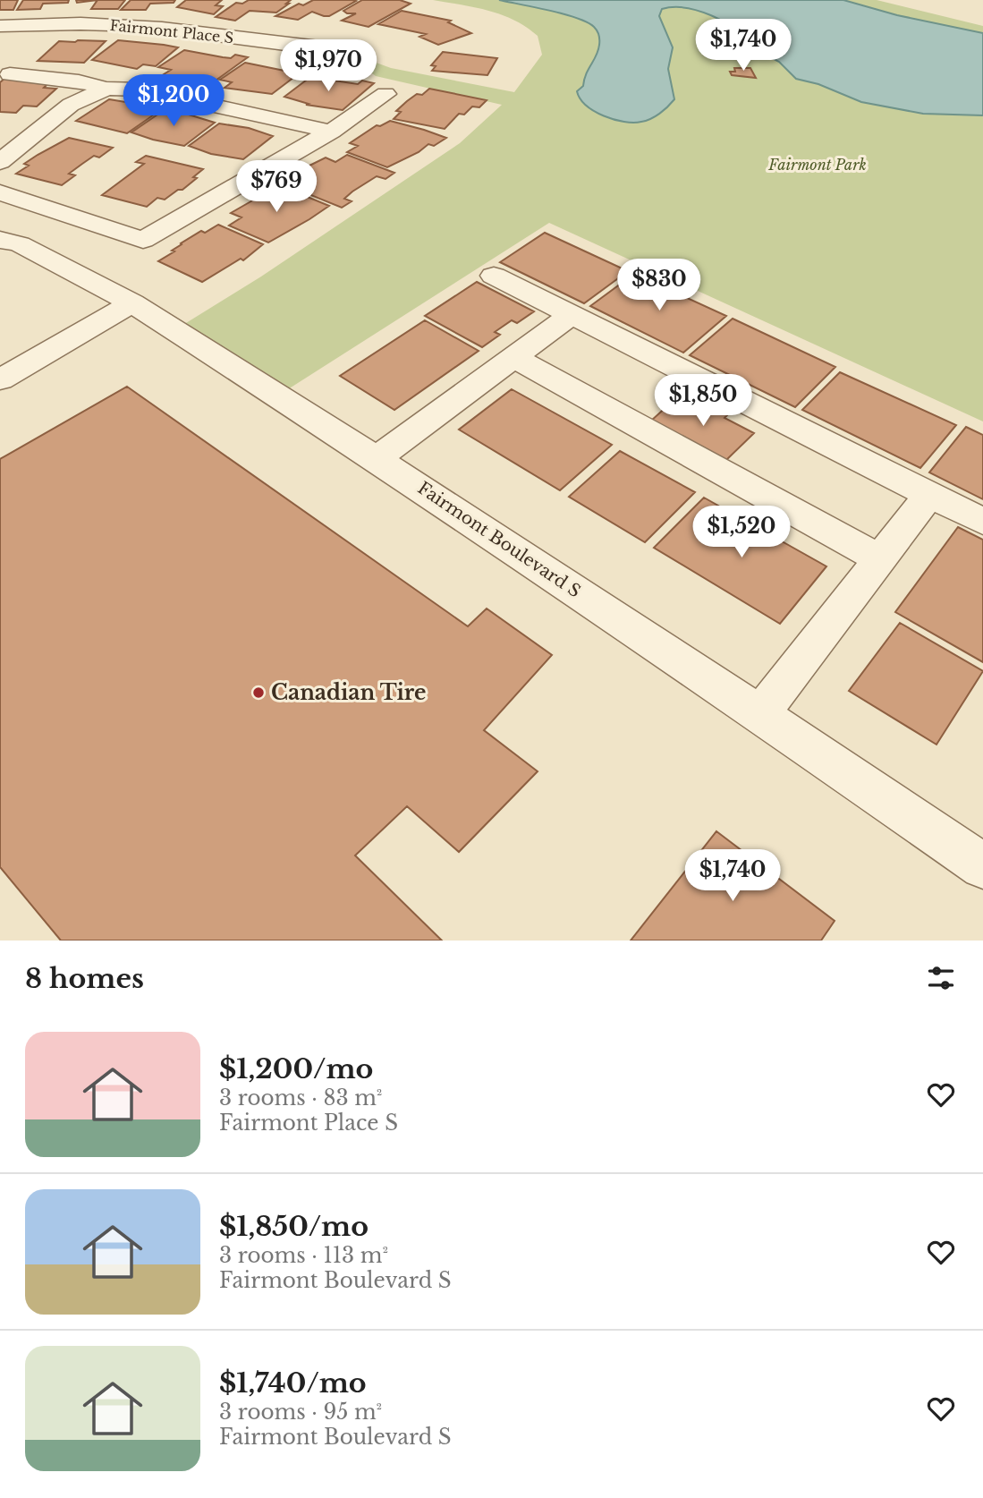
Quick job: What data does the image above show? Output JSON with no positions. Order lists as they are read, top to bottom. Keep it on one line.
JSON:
{"streets":{"street":["Fairmont Place S","Fairmont Boulevard S"]},"parks":["Fairmont Park"],"places":["Canadian Tire"],"page":{"price":["$1,740","$1,970","$1,200","$769","$830","$1,850","$1,520","$1,740"],"heading":"8 homes","list":[{"name":"$1,200/mo","note":"3 rooms · 83 m² · Fairmont Place S"},{"name":"$1,850/mo","note":"3 rooms · 113 m² · Fairmont Boulevard S"},{"name":"$1,740/mo","note":"3 rooms · 95 m² · Fairmont Boulevard S"}]}}
